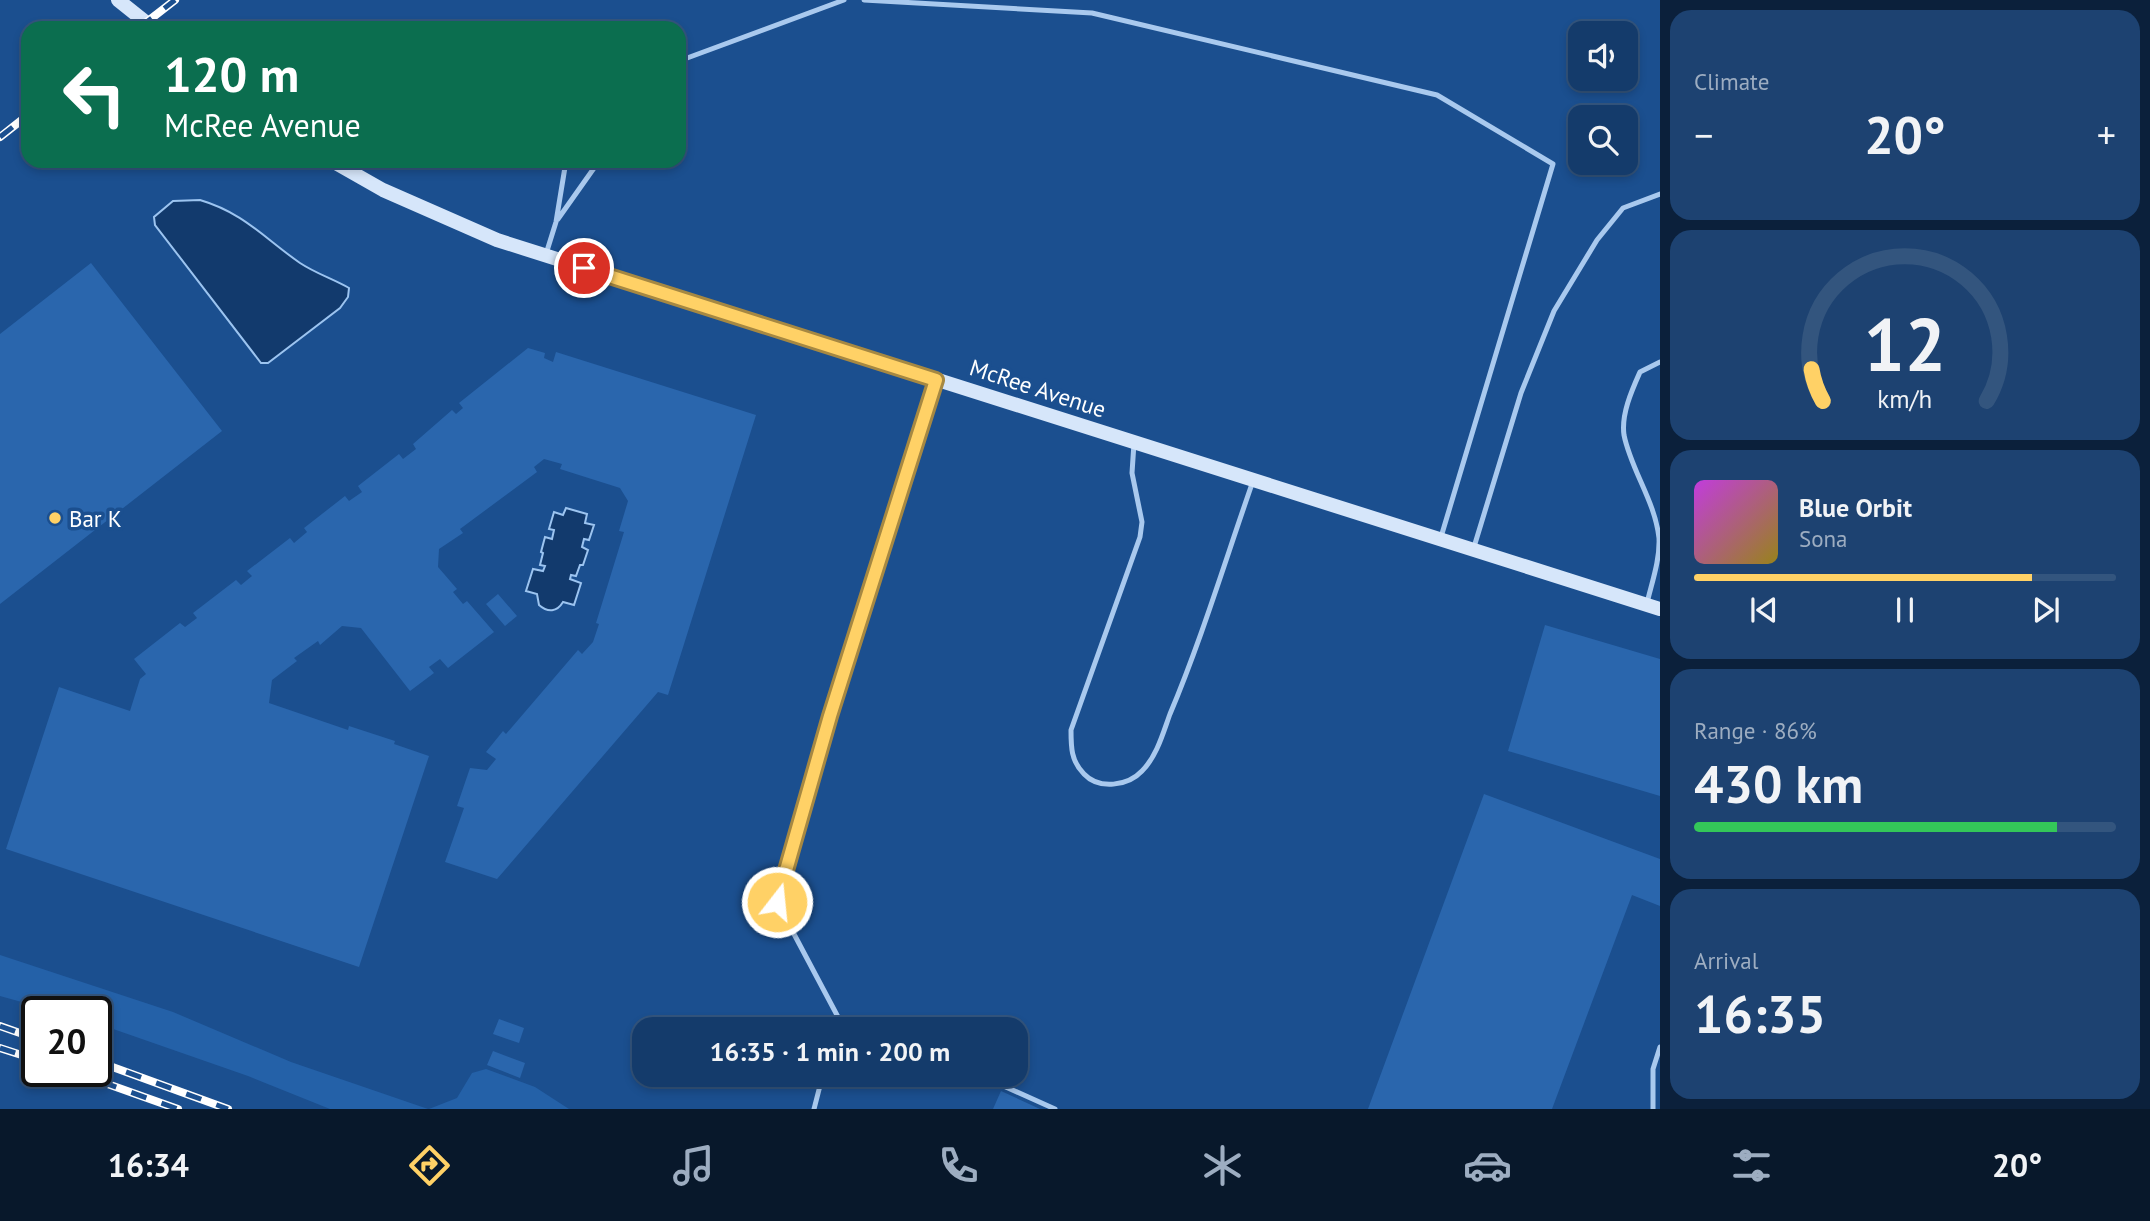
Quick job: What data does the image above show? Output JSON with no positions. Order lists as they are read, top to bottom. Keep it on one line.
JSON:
{"streets":{"main road":["McRee Avenue"]},"places":["Bar K"],"page":{"tile":["Climate",["Range · 86%","430 km"],["Arrival","16:35"]],"turn":["120 m","McRee Avenue"],"heat":["−","20°","+"],"song":["Blue Orbit","Sona"],"limit":"20","trip":"16:35 · 1 min · 200 m","tabs":["16:34","20°"],"gauge":["12","km/h"]}}
